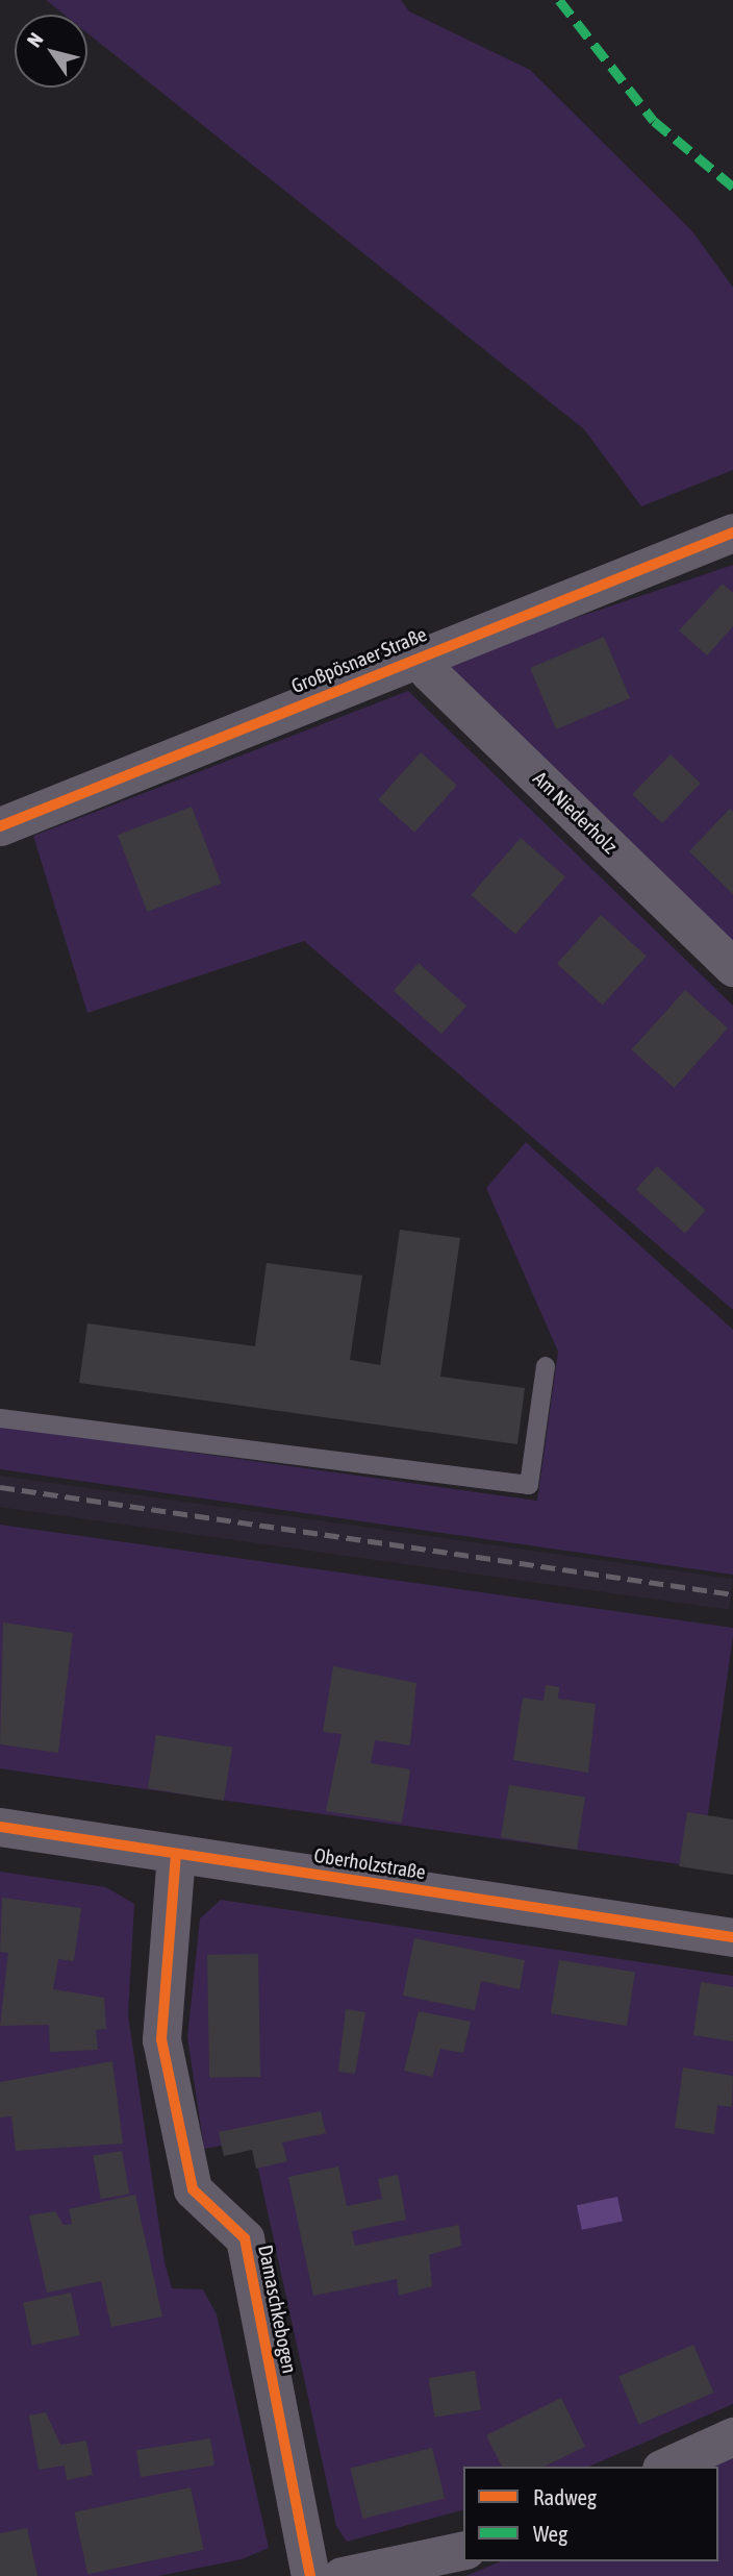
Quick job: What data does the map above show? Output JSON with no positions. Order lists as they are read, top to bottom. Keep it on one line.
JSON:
{"streets":{"street":["Großpösnaer Straße","Am Niederholz","Oberholzstraße","Damaschkebogen"]},"crossings":[["Großpösnaer Straße","Am Niederholz"],["Oberholzstraße","Damaschkebogen"]],"legend":["Radweg","Weg"],"north":"top left"}
